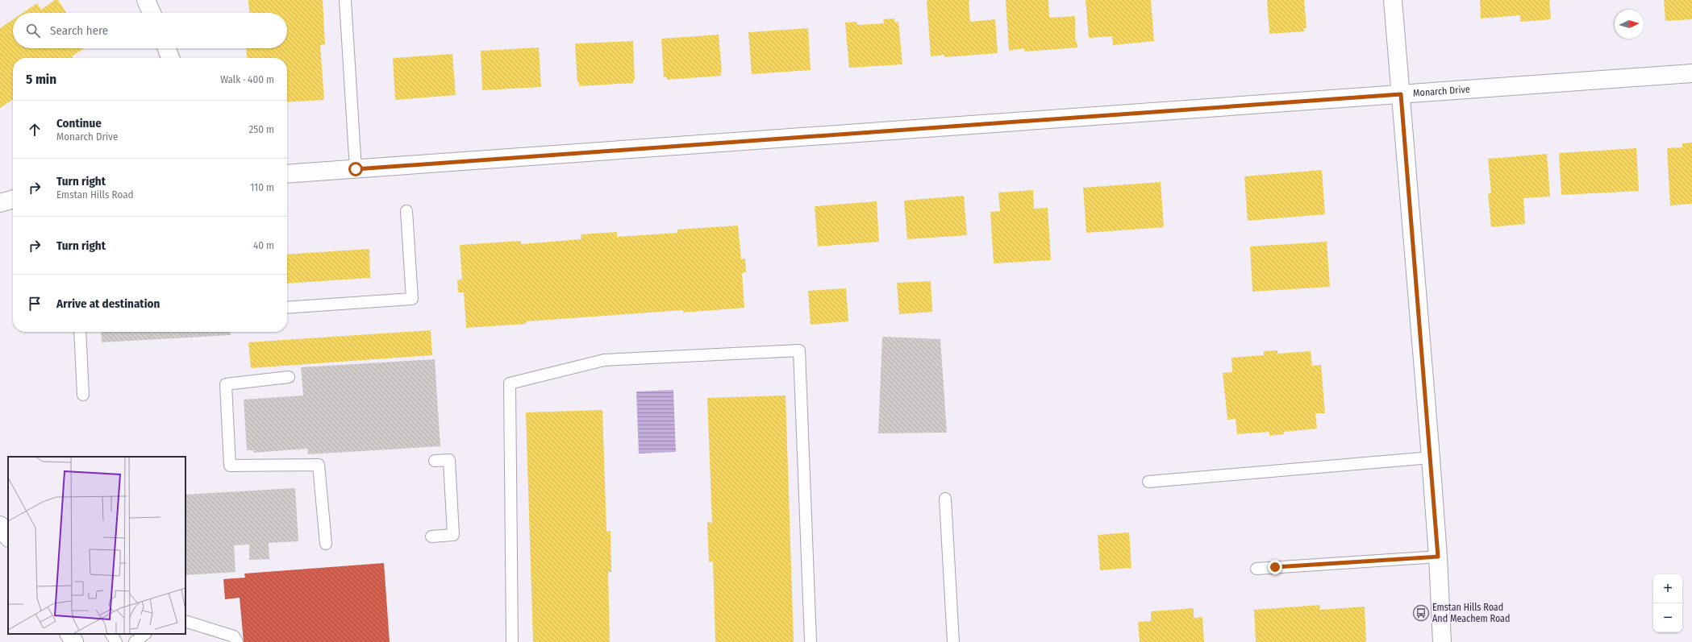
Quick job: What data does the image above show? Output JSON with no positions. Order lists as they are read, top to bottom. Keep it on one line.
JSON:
{"streets":{"street":["Monarch Drive"]},"places":{"bus stop":["Emstan Hills Road And Meachem Road"]},"north":"right","page":{"search":"Search here","heading":["5 min","Walk · 400 m"],"list":[["Continue","Monarch Drive","250 m"],["Turn right","Emstan Hills Road","110 m"],["Turn right","40 m"],"Arrive at destination"],"map_buttons":["+","−"]}}
